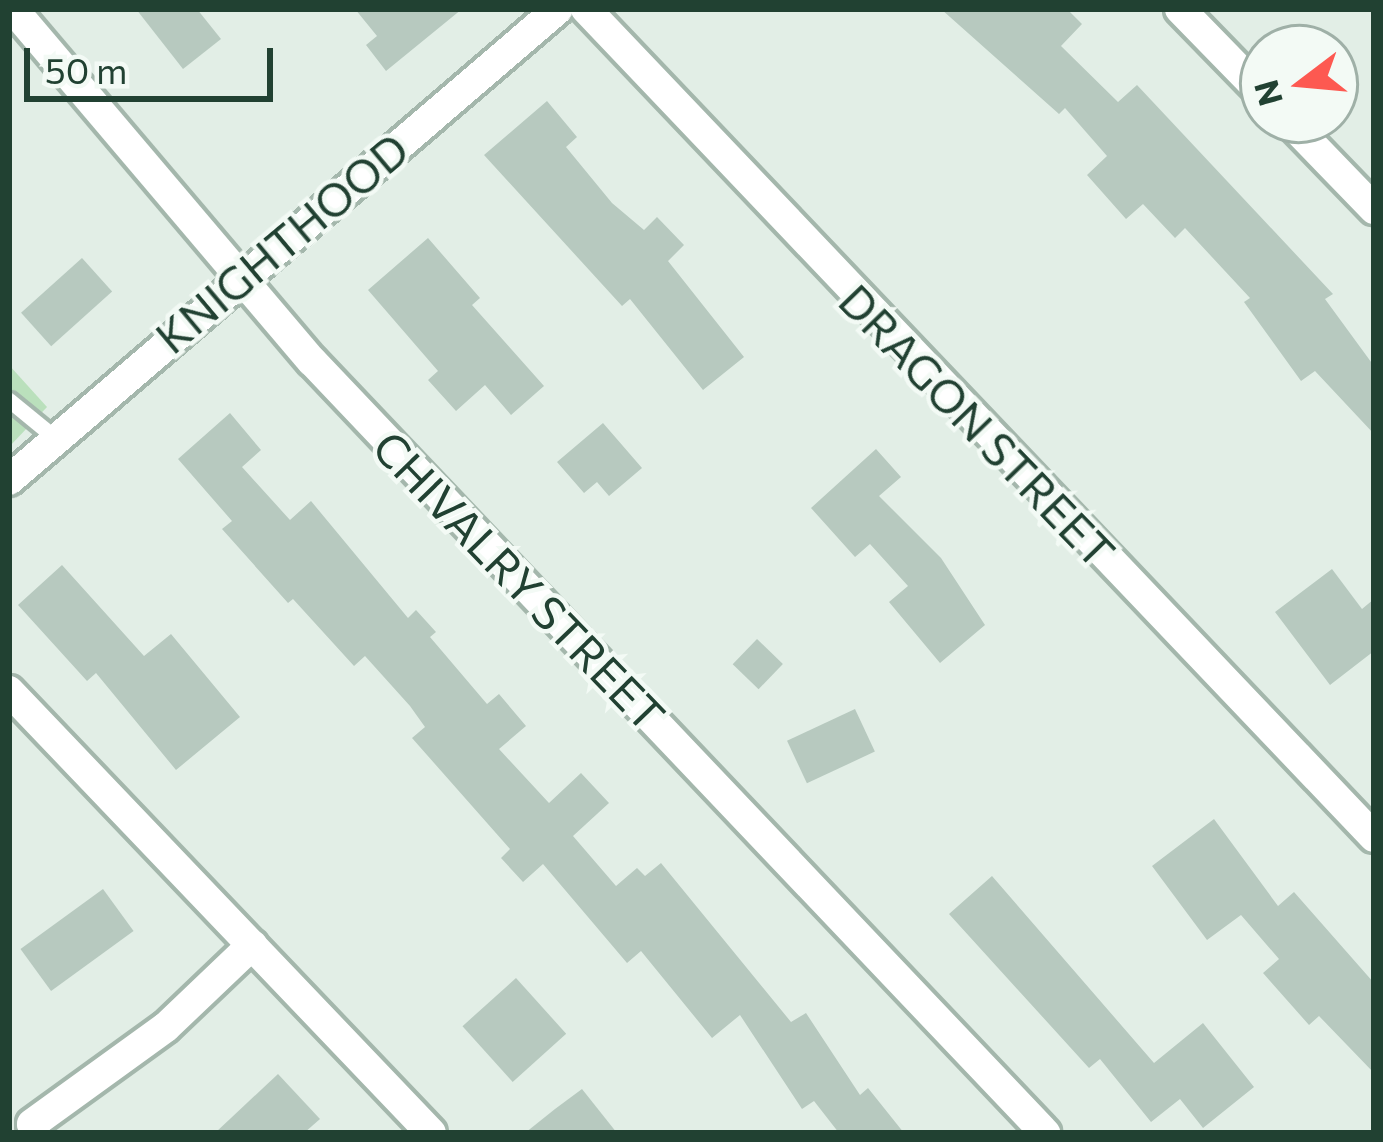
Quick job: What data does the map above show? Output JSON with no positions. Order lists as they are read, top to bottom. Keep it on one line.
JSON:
{"streets":{"street":["KNIGHTHOOD","DRAGON STREET","CHIVALRY STREET"]},"crossings":[["KNIGHTHOOD","CHIVALRY STREET"]],"scale_bar":"50 m","north":"left"}
